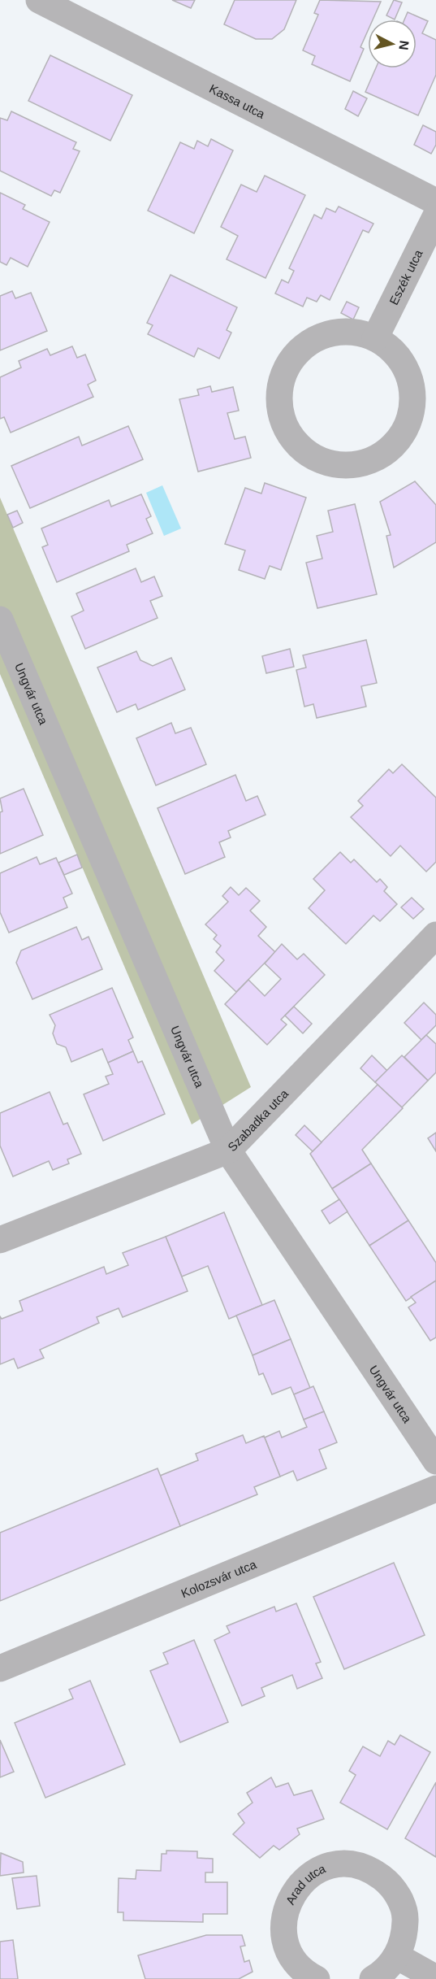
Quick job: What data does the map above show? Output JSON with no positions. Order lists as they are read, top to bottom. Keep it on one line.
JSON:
{"streets":{"street":["Kassa utca","Eszék utca","Ungvár utca","Szabadka utca","Kolozsvár utca","Arad utca"]},"crossings":[["Ungvár utca","Szabadka utca"]],"north":"right"}
